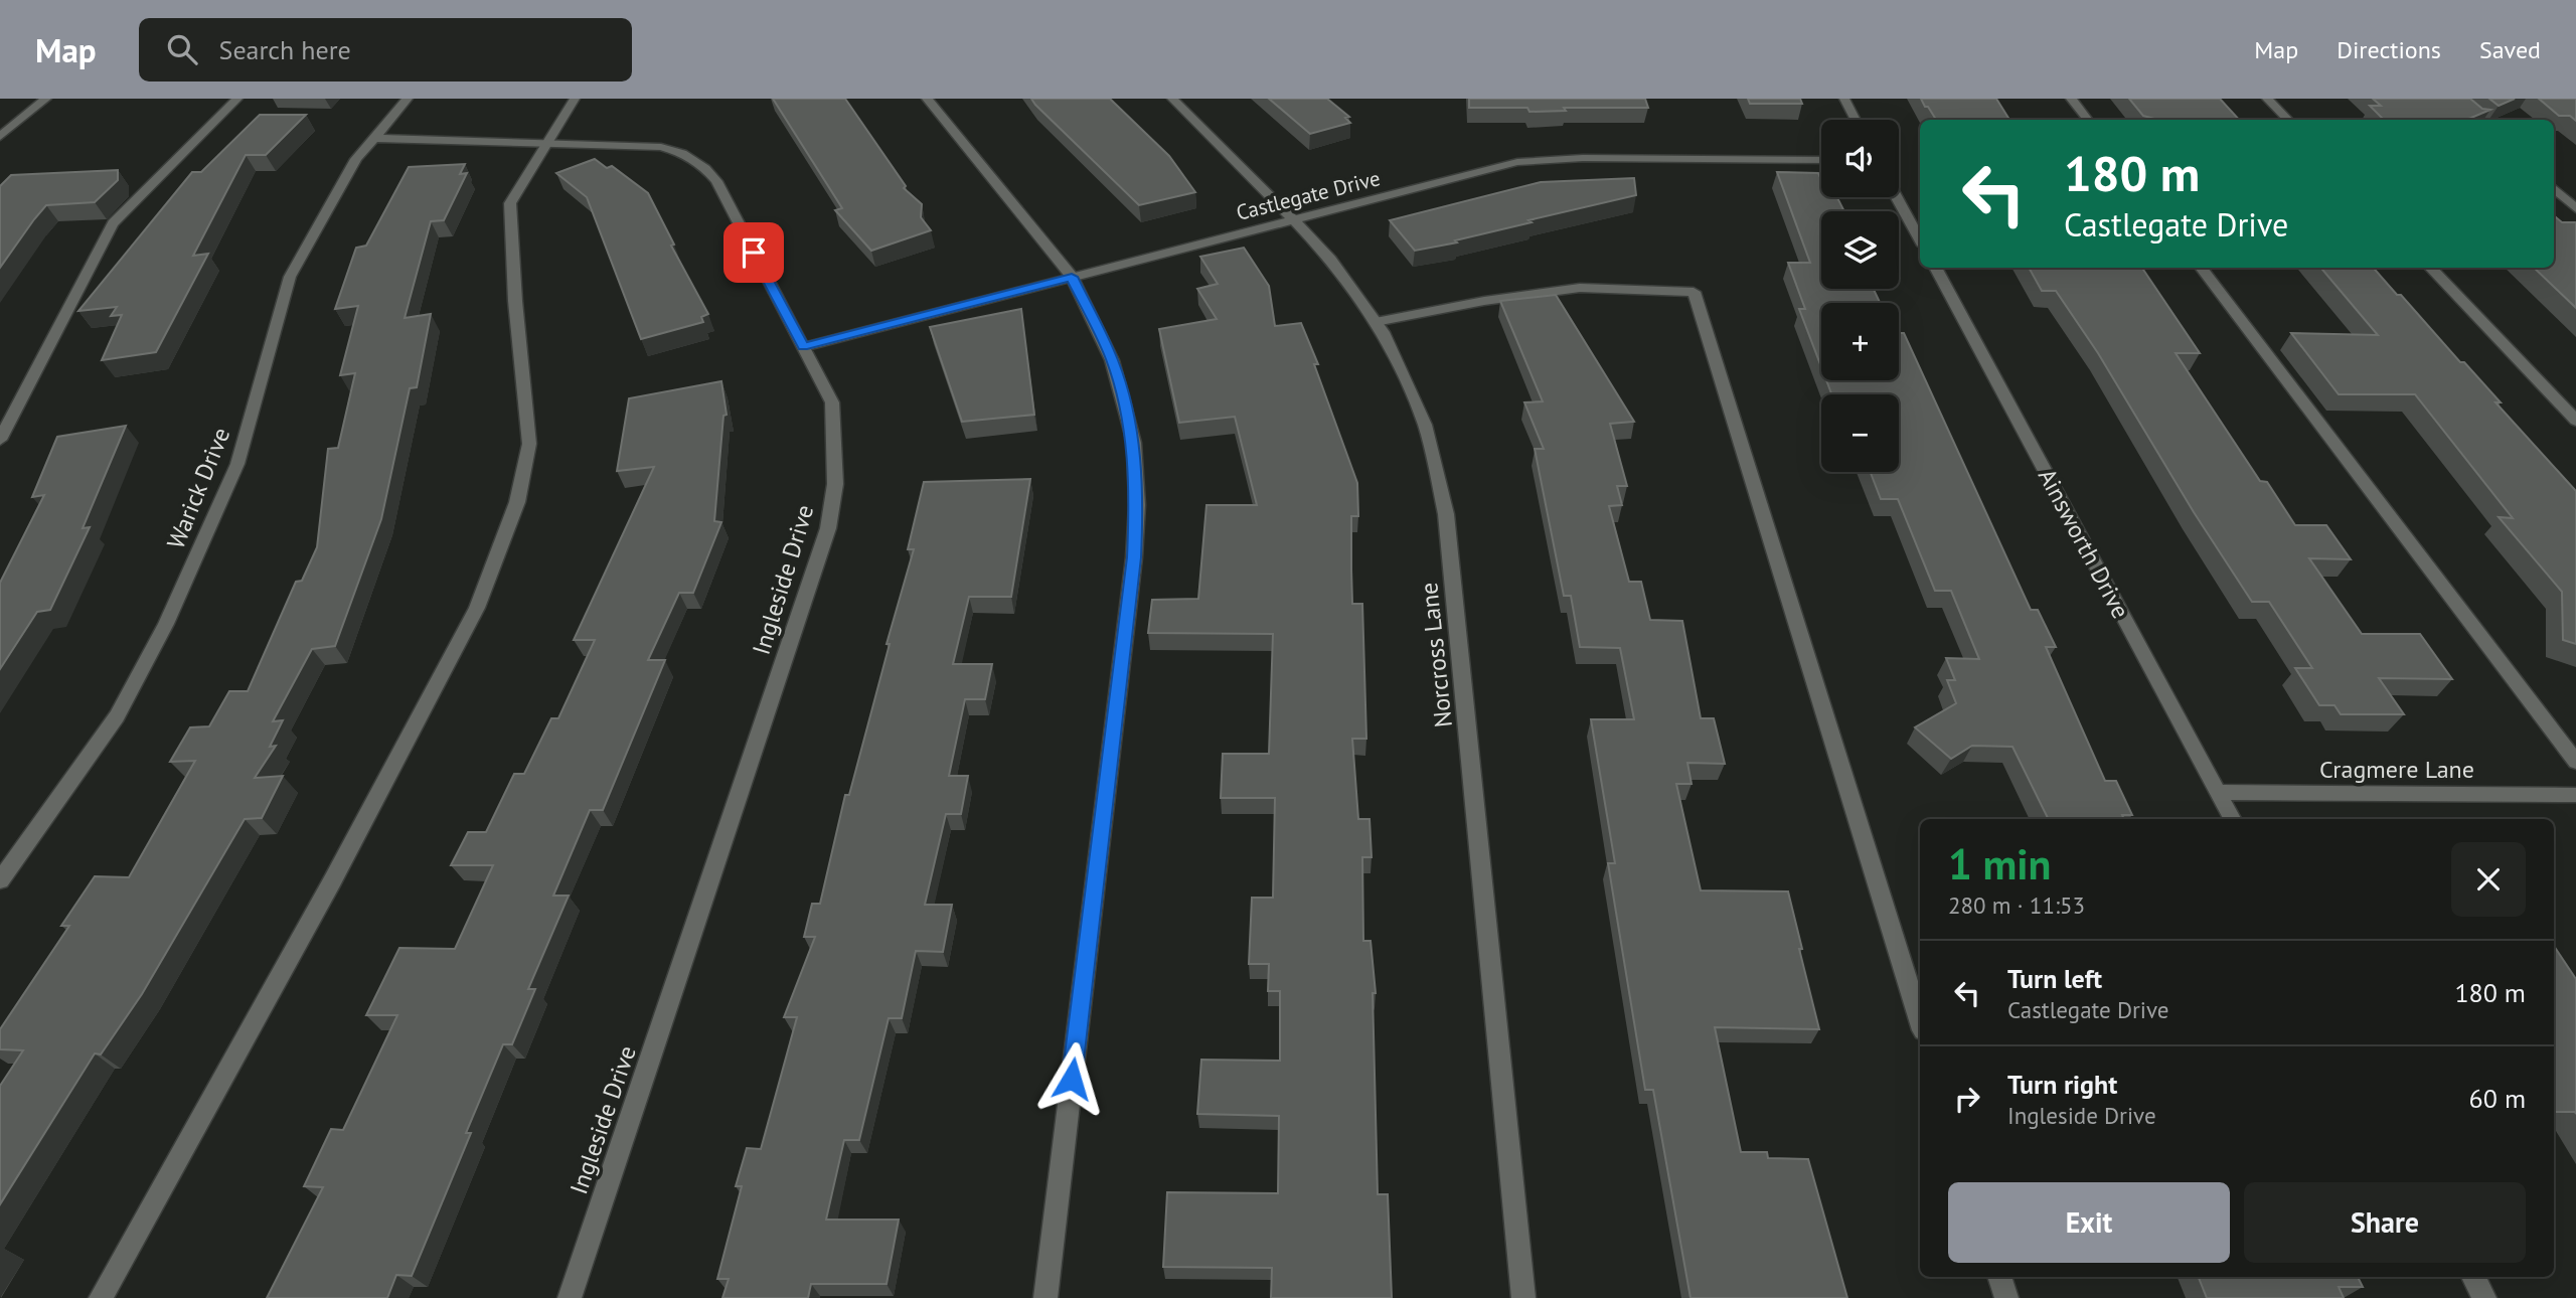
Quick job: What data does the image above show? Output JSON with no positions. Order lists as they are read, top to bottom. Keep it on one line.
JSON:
{"streets":{"street":["Castlegate Drive","Warick Drive","Ainsworth Drive","Ingleside Drive","Norcross Lane","Cragmere Lane"]},"crossings":[["Castlegate Drive","Ingleside Drive"],["Castlegate Drive","Norcross Lane"],["Warick Drive","Ingleside Drive"],["Ainsworth Drive","Cragmere Lane"]],"page":{"header":"Map","search":"Search here","nav":["Map","Directions","Saved"],"map_buttons":["+","−"],"turn":["180 m","Castlegate Drive"],"heading":["1 min","280 m · 11:53"],"list":[{"name":"Turn left","note":"Castlegate Drive","value":"180 m"},{"name":"Turn right","note":"Ingleside Drive","value":"60 m"}],"buttons":["Exit","Share"]}}
